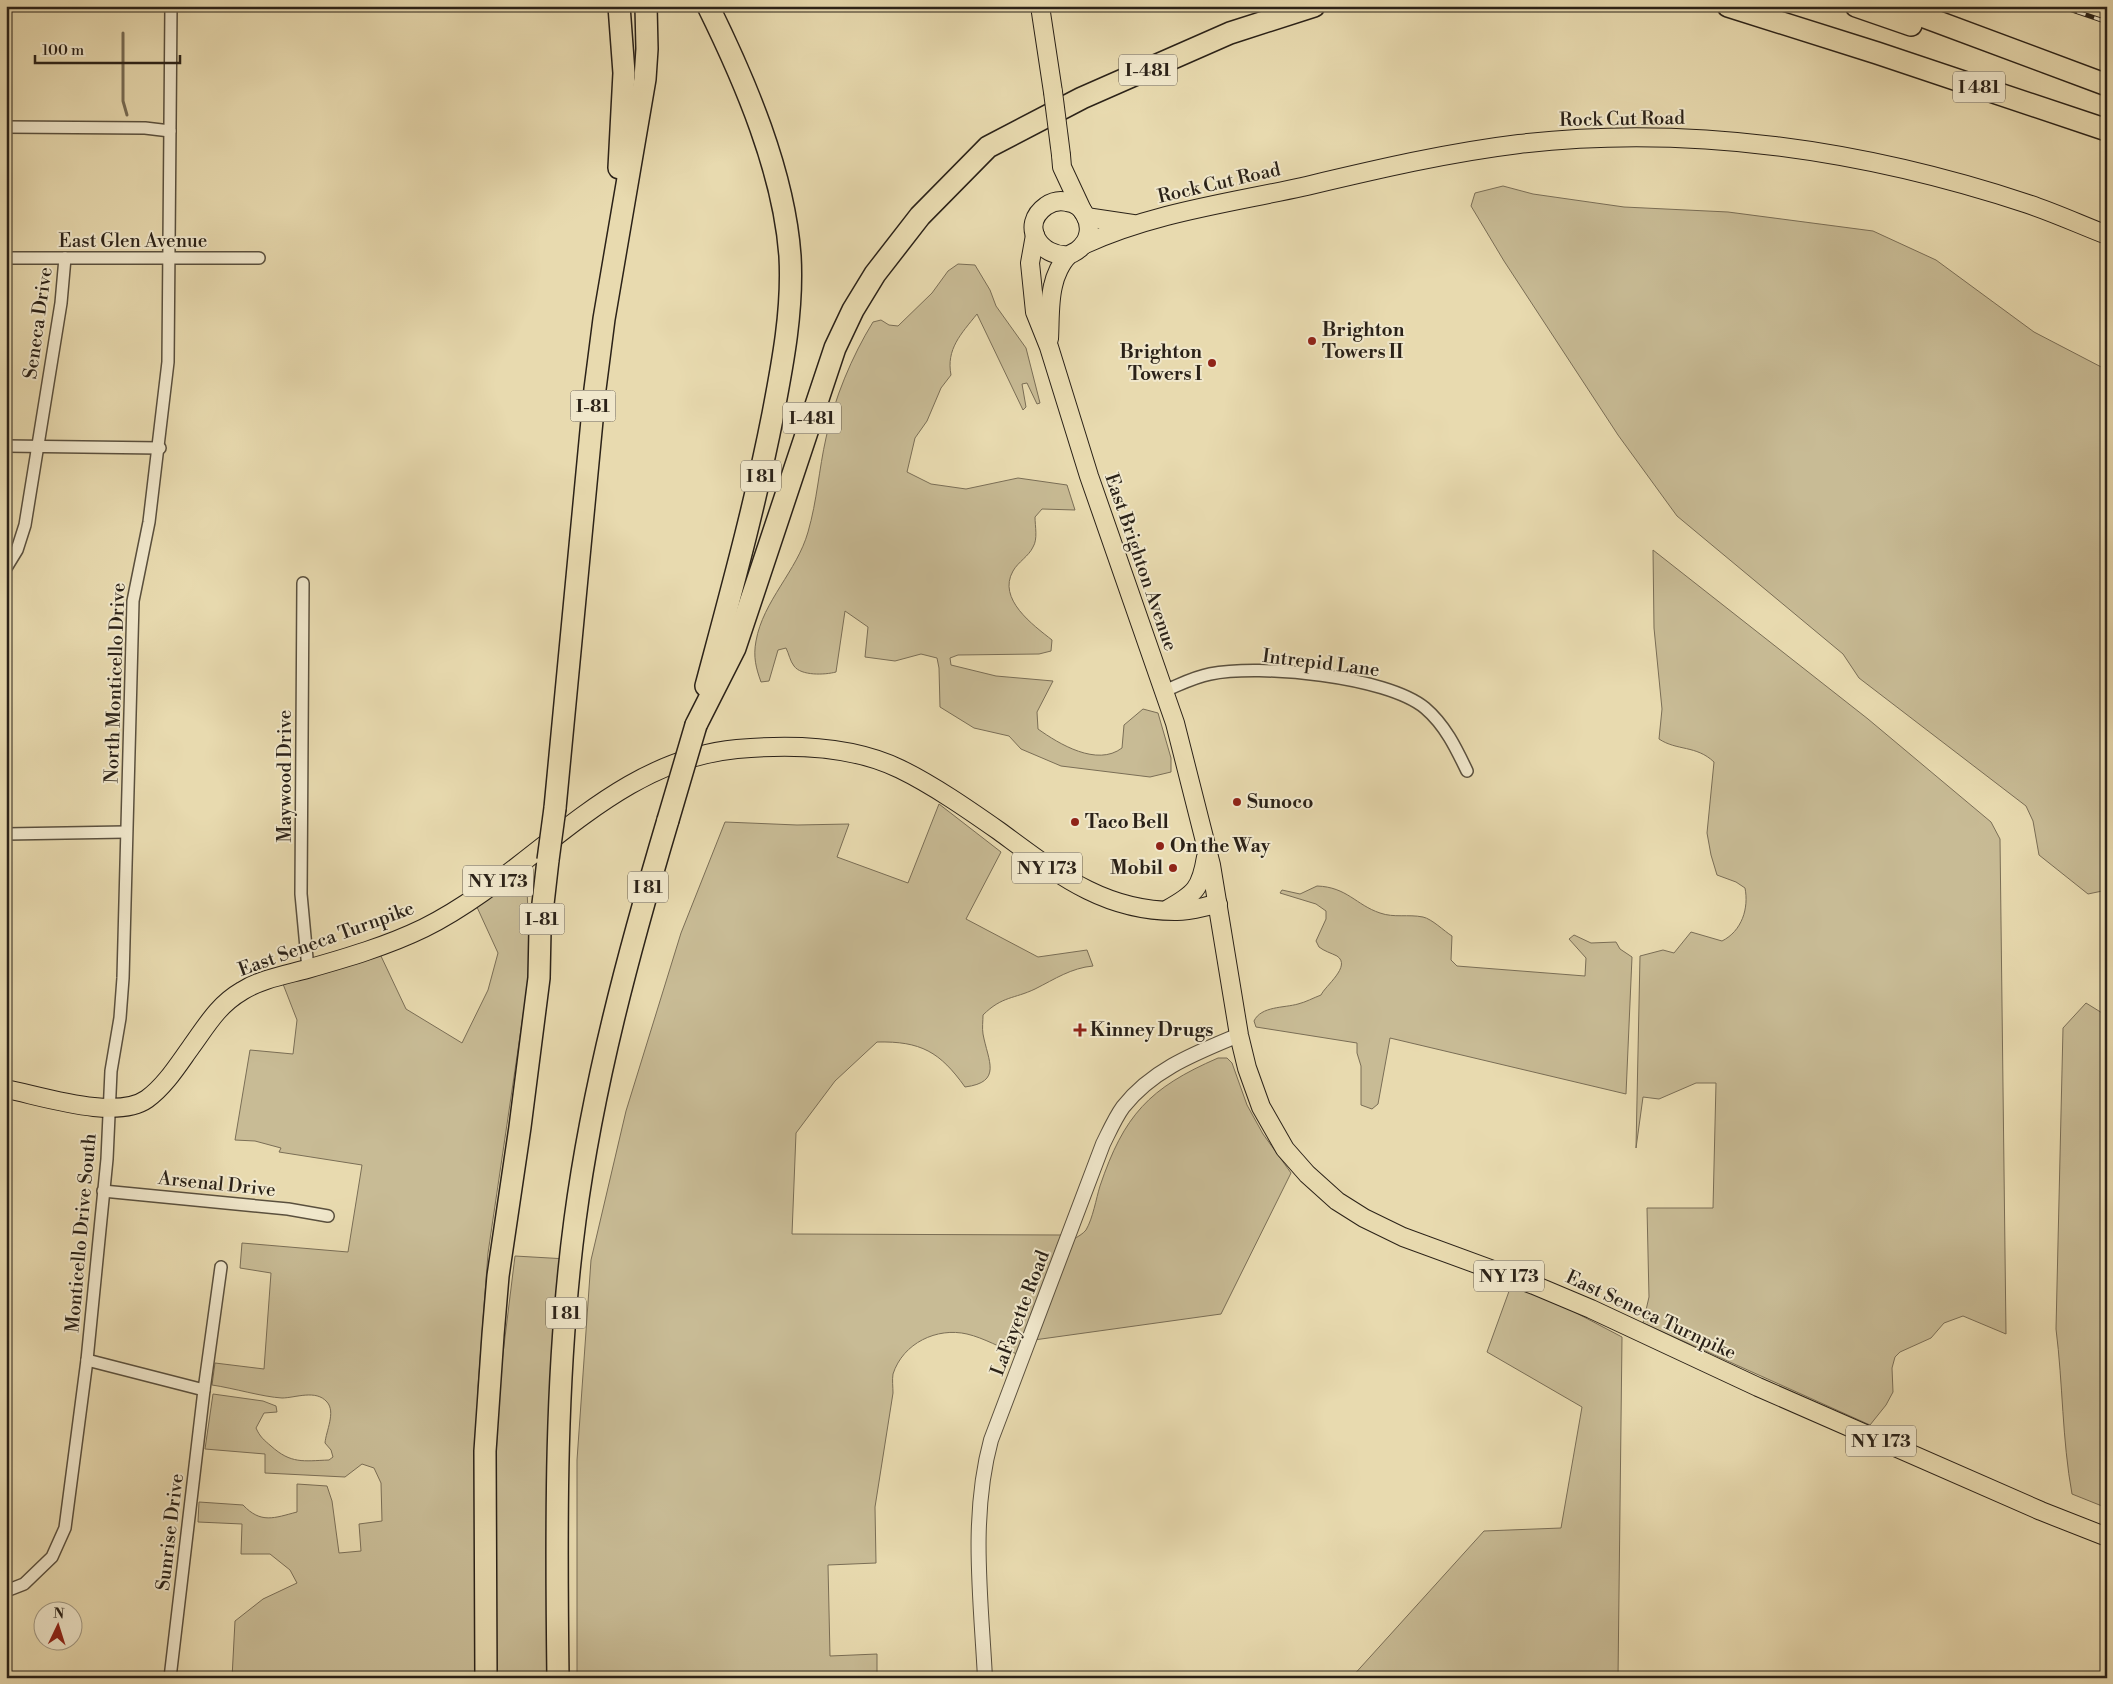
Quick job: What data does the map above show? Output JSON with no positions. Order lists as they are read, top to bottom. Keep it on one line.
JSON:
{"streets":{"highway":["I-481","I 481","I-81","I 81"],"main road":["Rock Cut Road","East Brighton Avenue","NY 173","East Seneca Turnpike"],"street":["East Glen Avenue","Seneca Drive","Intrepid Lane","North Monticello Drive","Maywood Drive","Arsenal Drive","Monticello Drive South","LaFayette Road","Sunrise Drive"]},"crossings":[["I-481","I 81"],["Rock Cut Road","East Brighton Avenue"],["East Glen Avenue","Seneca Drive"],["East Glen Avenue","North Monticello Drive"],["East Brighton Avenue","Intrepid Lane"],["East Brighton Avenue","East Seneca Turnpike"],["North Monticello Drive","East Seneca Turnpike"],["North Monticello Drive","Monticello Drive South"],["Maywood Drive","East Seneca Turnpike"],["East Seneca Turnpike","Monticello Drive South"],["East Seneca Turnpike","LaFayette Road"],["Arsenal Drive","Monticello Drive South"]],"places":{"other":["Brighton Towers II","Brighton Towers I","Sunoco","Taco Bell","On the Way","Mobil"],"health":["Kinney Drugs"]},"scale_bar":"100 m","north":"top"}
